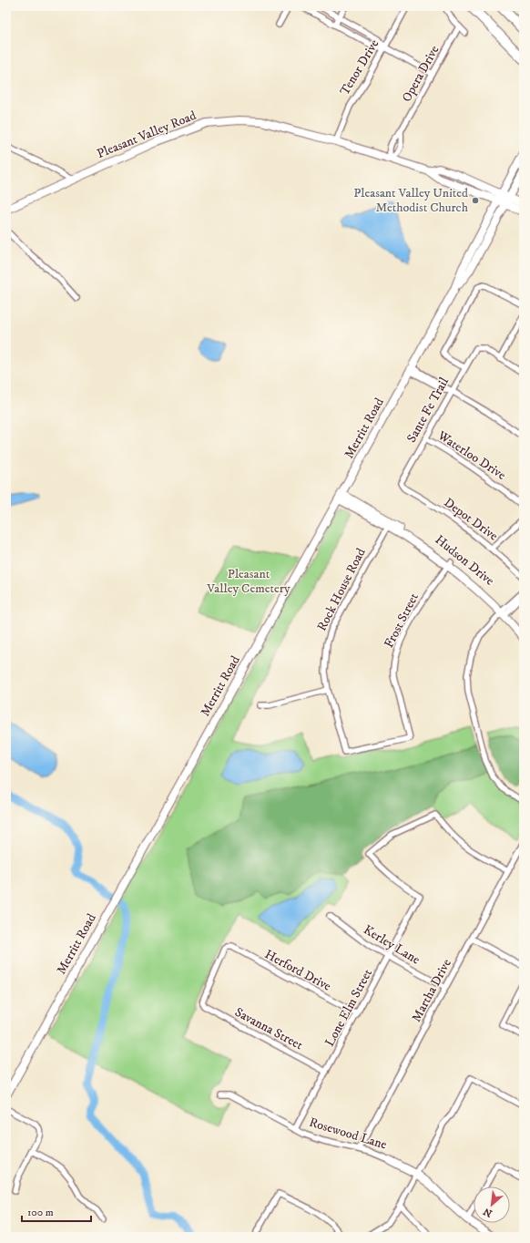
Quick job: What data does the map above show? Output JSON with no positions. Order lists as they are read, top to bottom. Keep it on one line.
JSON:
{"streets":{"main road":["Pleasant Valley Road","Merritt Road","Hudson Drive","Rosewood Lane"],"street":["Tenor Drive","Opera Drive","Sante Fe Trail","Waterloo Drive","Depot Drive","Rock House Road","Frost Street","Kerley Lane","Herford Drive","Martha Drive","Lone Elm Street","Savanna Street"]},"crossings":[["Tenor Drive","Pleasant Valley Road"],["Opera Drive","Pleasant Valley Road"],["Pleasant Valley Road","Merritt Road"],["Sante Fe Trail","Waterloo Drive"],["Sante Fe Trail","Depot Drive"],["Merritt Road","Hudson Drive"],["Hudson Drive","Rock House Road"],["Hudson Drive","Frost Street"],["Rock House Road","Frost Street"],["Kerley Lane","Martha Drive"],["Kerley Lane","Lone Elm Street"],["Herford Drive","Lone Elm Street"],["Herford Drive","Savanna Street"],["Martha Drive","Lone Elm Street"],["Martha Drive","Rosewood Lane"],["Lone Elm Street","Savanna Street"],["Lone Elm Street","Rosewood Lane"]],"parks":["Pleasant Valley Cemetery"],"places":["Pleasant Valley United Methodist Church"],"scale_bar":"100 m","north":"bottom left"}
